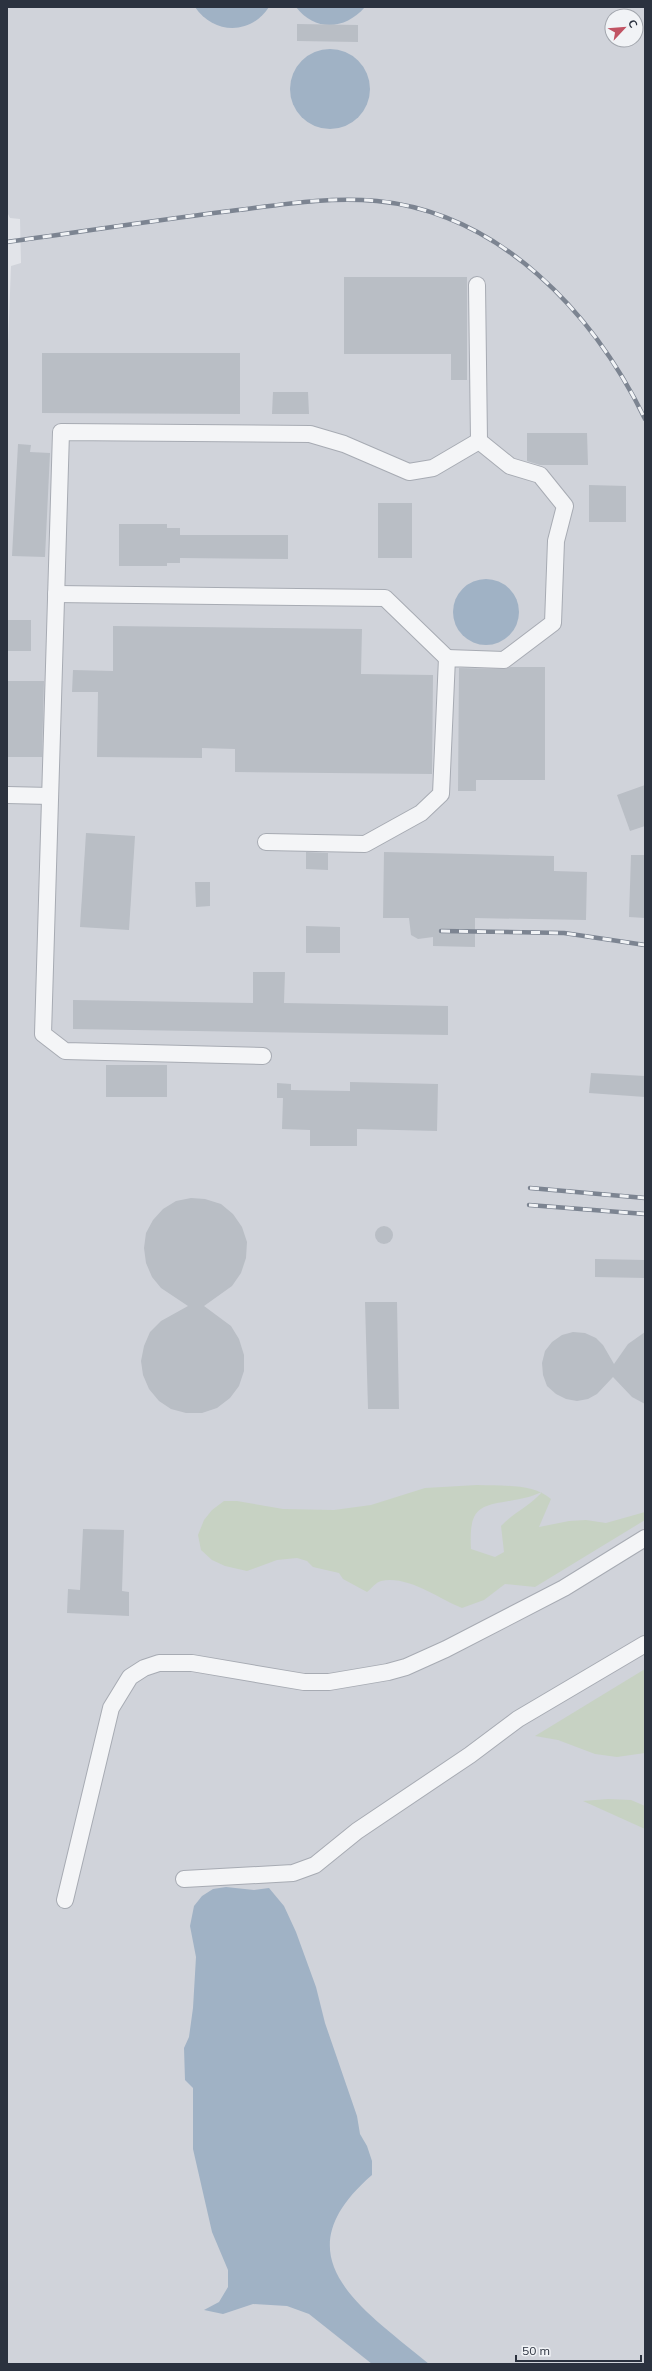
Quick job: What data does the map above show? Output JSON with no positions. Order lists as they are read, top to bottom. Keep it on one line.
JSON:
{"scale_bar":"50 m","north":"top right"}
